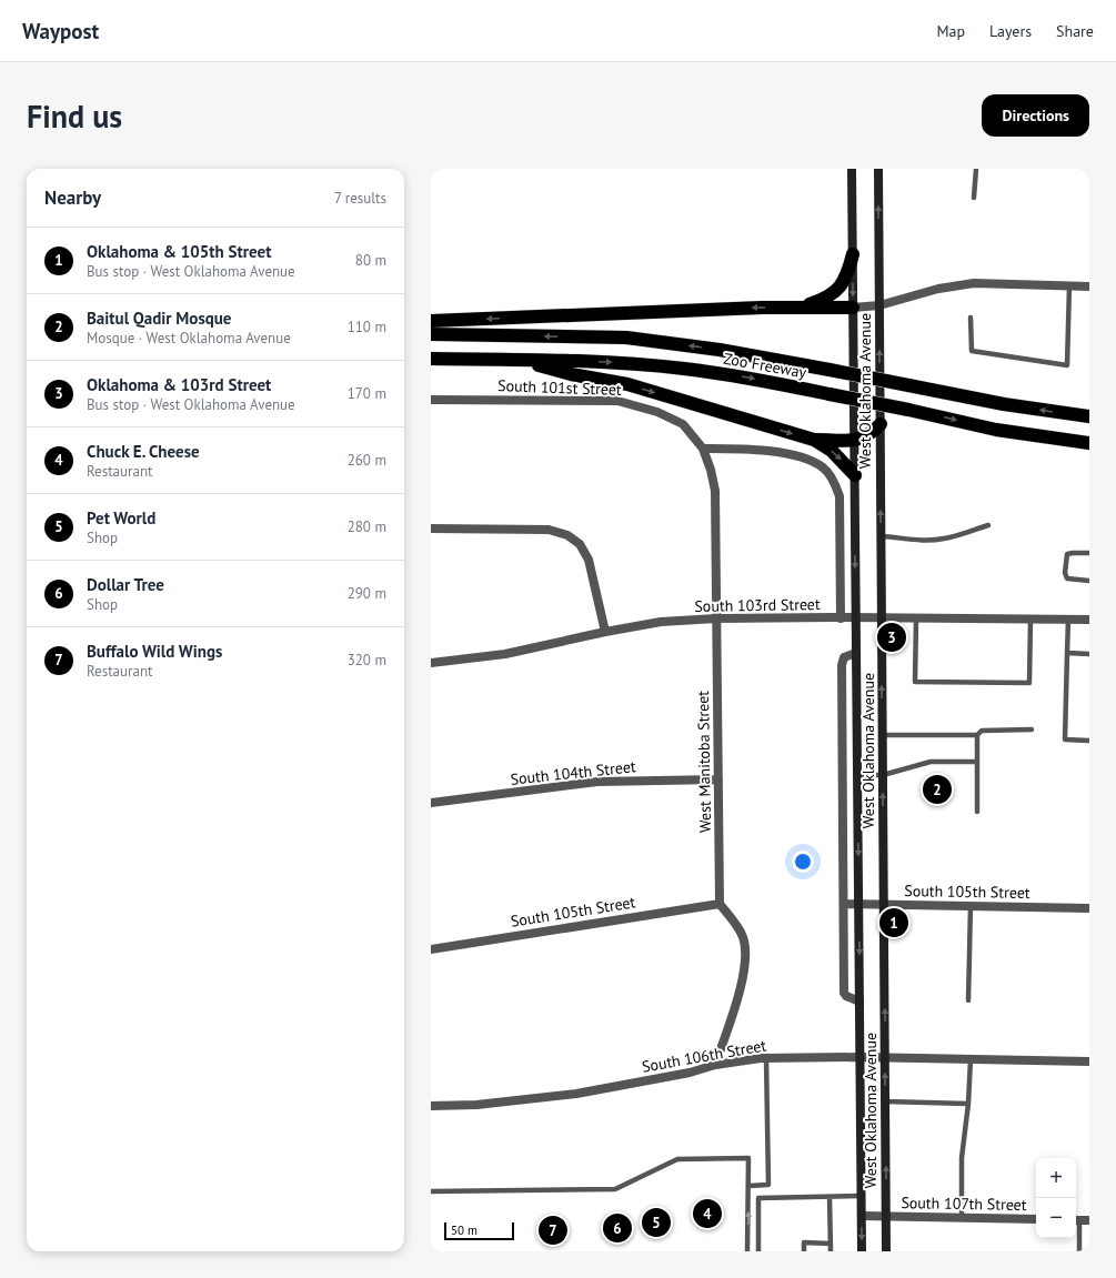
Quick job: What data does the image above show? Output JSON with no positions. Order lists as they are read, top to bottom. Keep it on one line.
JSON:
{"streets":{"highway":["Zoo Freeway"],"main road":["West Oklahoma Avenue"],"street":["South 101st Street","South 103rd Street","West Manitoba Street","South 104th Street","South 105th Street","South 106th Street","South 107th Street"]},"crossings":[["South 101st Street","West Manitoba Street"],["West Oklahoma Avenue","South 103rd Street"],["West Oklahoma Avenue","South 105th Street"],["West Oklahoma Avenue","South 106th Street"],["West Oklahoma Avenue","South 107th Street"],["South 103rd Street","West Manitoba Street"],["West Manitoba Street","South 104th Street"],["West Manitoba Street","South 105th Street"]],"scale_bar":"50 m","page":{"header":"Waypost","nav":["Map","Layers","Share"],"buttons":"Directions","title":"Find us","heading":["Nearby","7 results"],"list":[{"mark":"1","name":"Oklahoma & 105th Street","note":"Bus stop · West Oklahoma Avenue","value":"80 m"},{"mark":"2","name":"Baitul Qadir Mosque","note":"Mosque · West Oklahoma Avenue","value":"110 m"},{"mark":"3","name":"Oklahoma & 103rd Street","note":"Bus stop · West Oklahoma Avenue","value":"170 m"},{"mark":"4","name":"Chuck E. Cheese","note":"Restaurant","value":"260 m"},{"mark":"5","name":"Pet World","note":"Shop","value":"280 m"},{"mark":"6","name":"Dollar Tree","note":"Shop","value":"290 m"},{"mark":"7","name":"Buffalo Wild Wings","note":"Restaurant","value":"320 m"}],"pins":["3","2","1","4","5","6","7"],"map_buttons":["+","−"],"scale":"50 m"}}
